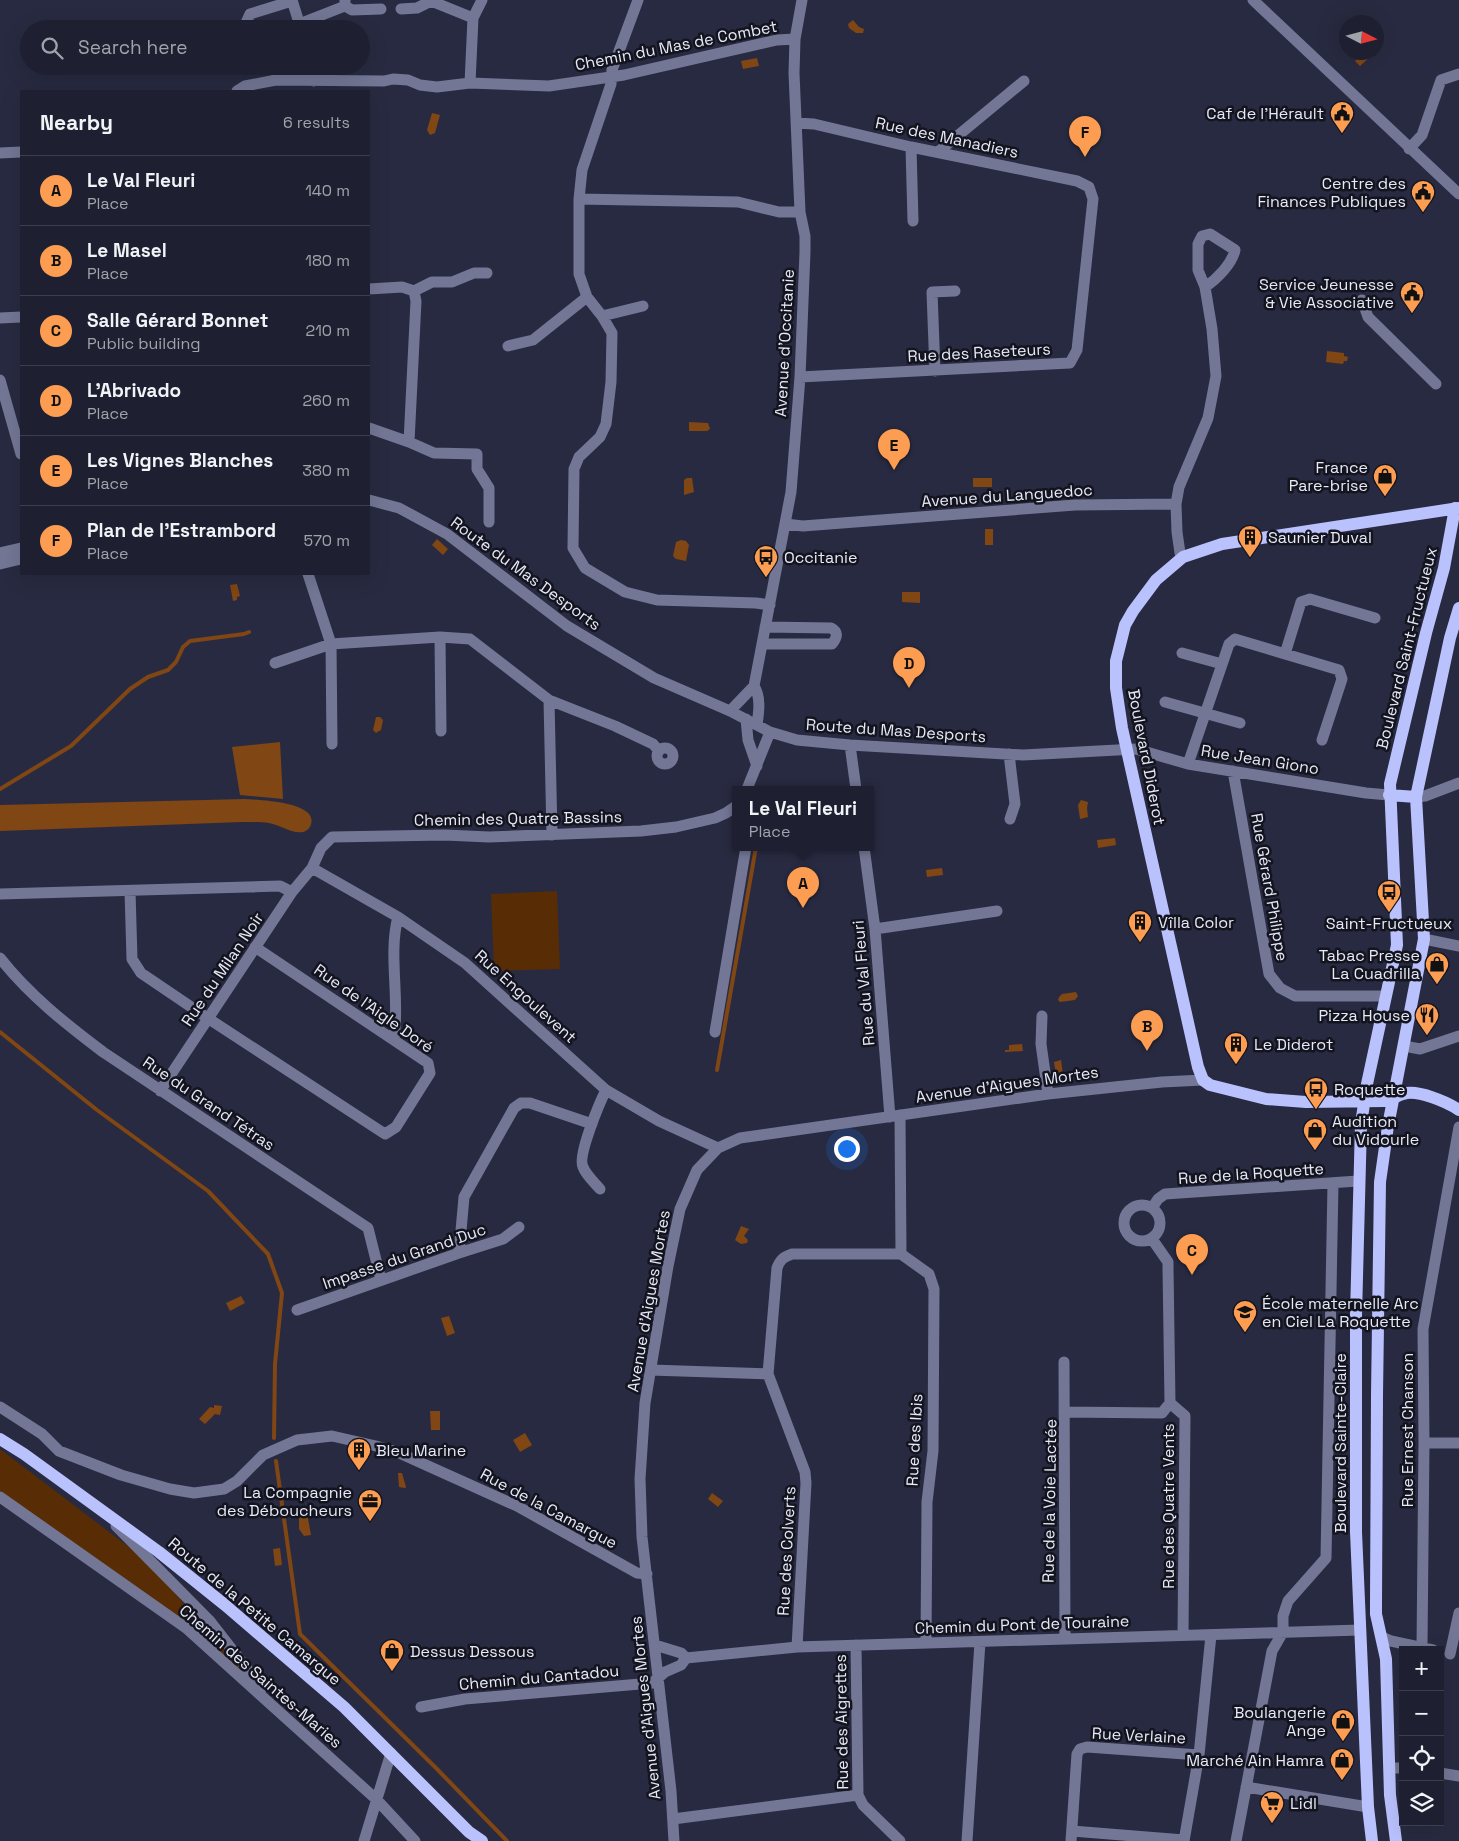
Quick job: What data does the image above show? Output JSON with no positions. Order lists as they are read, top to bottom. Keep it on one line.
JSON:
{"streets":{"main road":["Boulevard Saint-Fructueux","Boulevard Diderot","Boulevard Sainte-Claire","Route de la Petite Camargue"],"street":["Chemin du Mas de Combet","Rue des Manadiers","Avenue d'Occitanie","Rue des Raseteurs","Avenue du Languedoc","Route du Mas Desports","Rue Jean Giono","Chemin des Quatre Bassins","Rue Gérard Philippe","Rue du Milan Noir","Rue du Val Fleuri","Rue Engoulevent","Rue de l'Aigle Doré","Avenue d'Aigues Mortes","Rue du Grand Tétras","Rue de la Roquette","Impasse du Grand Duc","Rue Ernest Chanson","Rue des Ibis","Rue de la Voie Lactée","Rue des Quatre Vents","Rue de la Camargue","Rue des Colverts","Chemin du Pont de Touraine","Chemin des Saintes-Maries","Chemin du Cantadou","Rue des Aigrettes","Rue Verlaine"]},"crossings":[["Chemin du Mas de Combet","Avenue d'Occitanie"],["Rue des Manadiers","Avenue d'Occitanie"],["Rue des Manadiers","Rue des Raseteurs"],["Avenue d'Occitanie","Rue des Raseteurs"],["Avenue d'Occitanie","Avenue du Languedoc"],["Avenue d'Occitanie","Route du Mas Desports"],["Route du Mas Desports","Boulevard Diderot"],["Route du Mas Desports","Rue Jean Giono"],["Boulevard Saint-Fructueux","Boulevard Diderot"],["Boulevard Saint-Fructueux","Rue Jean Giono"],["Boulevard Saint-Fructueux","Rue Gérard Philippe"],["Boulevard Saint-Fructueux","Boulevard Sainte-Claire"],["Boulevard Diderot","Rue Jean Giono"],["Boulevard Diderot","Avenue d'Aigues Mortes"],["Rue Jean Giono","Rue Gérard Philippe"],["Chemin des Quatre Bassins","Rue du Milan Noir"],["Chemin des Quatre Bassins","Rue Engoulevent"],["Rue du Milan Noir","Rue Engoulevent"],["Rue du Milan Noir","Rue de l'Aigle Doré"],["Rue du Milan Noir","Rue du Grand Tétras"],["Rue du Val Fleuri","Avenue d'Aigues Mortes"],["Rue du Val Fleuri","Rue des Ibis"],["Rue Engoulevent","Avenue d'Aigues Mortes"],["Avenue d'Aigues Mortes","Rue de la Camargue"],["Avenue d'Aigues Mortes","Chemin du Pont de Touraine"],["Avenue d'Aigues Mortes","Chemin du Cantadou"],["Rue du Grand Tétras","Impasse du Grand Duc"],["Rue de la Roquette","Boulevard Sainte-Claire"],["Rue de la Roquette","Rue des Quatre Vents"],["Rue des Ibis","Chemin du Pont de Touraine"],["Boulevard Sainte-Claire","Chemin du Pont de Touraine"],["Rue de la Voie Lactée","Rue des Quatre Vents"],["Rue de la Voie Lactée","Chemin du Pont de Touraine"],["Rue des Quatre Vents","Chemin du Pont de Touraine"],["Rue des Colverts","Chemin du Pont de Touraine"],["Chemin du Pont de Touraine","Chemin du Cantadou"],["Chemin du Pont de Touraine","Rue des Aigrettes"]],"places":{"public building":["Caf de l'Hérault","Centre des Finances Publiques","Service Jeunesse & Vie Associative"],"shop":["France Pare-brise","Tabac Presse La Cuadrilla","Audition du Vidourle","Dessus Dessous","Boulangerie Ange","Marché Ain Hamra"],"building":["Saunier Duval","Vîlla Color","Le Diderot","Bleu Marine"],"bus stop":["Occitanie","Saint-Fructueux","Roquette"],"restaurant":["Pizza House"],"school or university":["École maternelle Arc en Ciel La Roquette"],"office":["La Compagnie des Déboucheurs"],"supermarket":["Lidl"]},"north":"right","page":{"search":"Search here","heading":["Nearby","6 results"],"pins":["F","E","D","A","B","C"],"list":[{"mark":"A","name":"Le Val Fleuri","note":"Place","value":"140 m"},{"mark":"B","name":"Le Masel","note":"Place","value":"180 m"},{"mark":"C","name":"Salle Gérard Bonnet","note":"Public building","value":"210 m"},{"mark":"D","name":"L'Abrivado","note":"Place","value":"260 m"},{"mark":"E","name":"Les Vignes Blanches","note":"Place","value":"380 m"},{"mark":"F","name":"Plan de l'Estrambord","note":"Place","value":"570 m"}],"popup":["Le Val Fleuri","Place"],"map_buttons":["+","−"]}}
